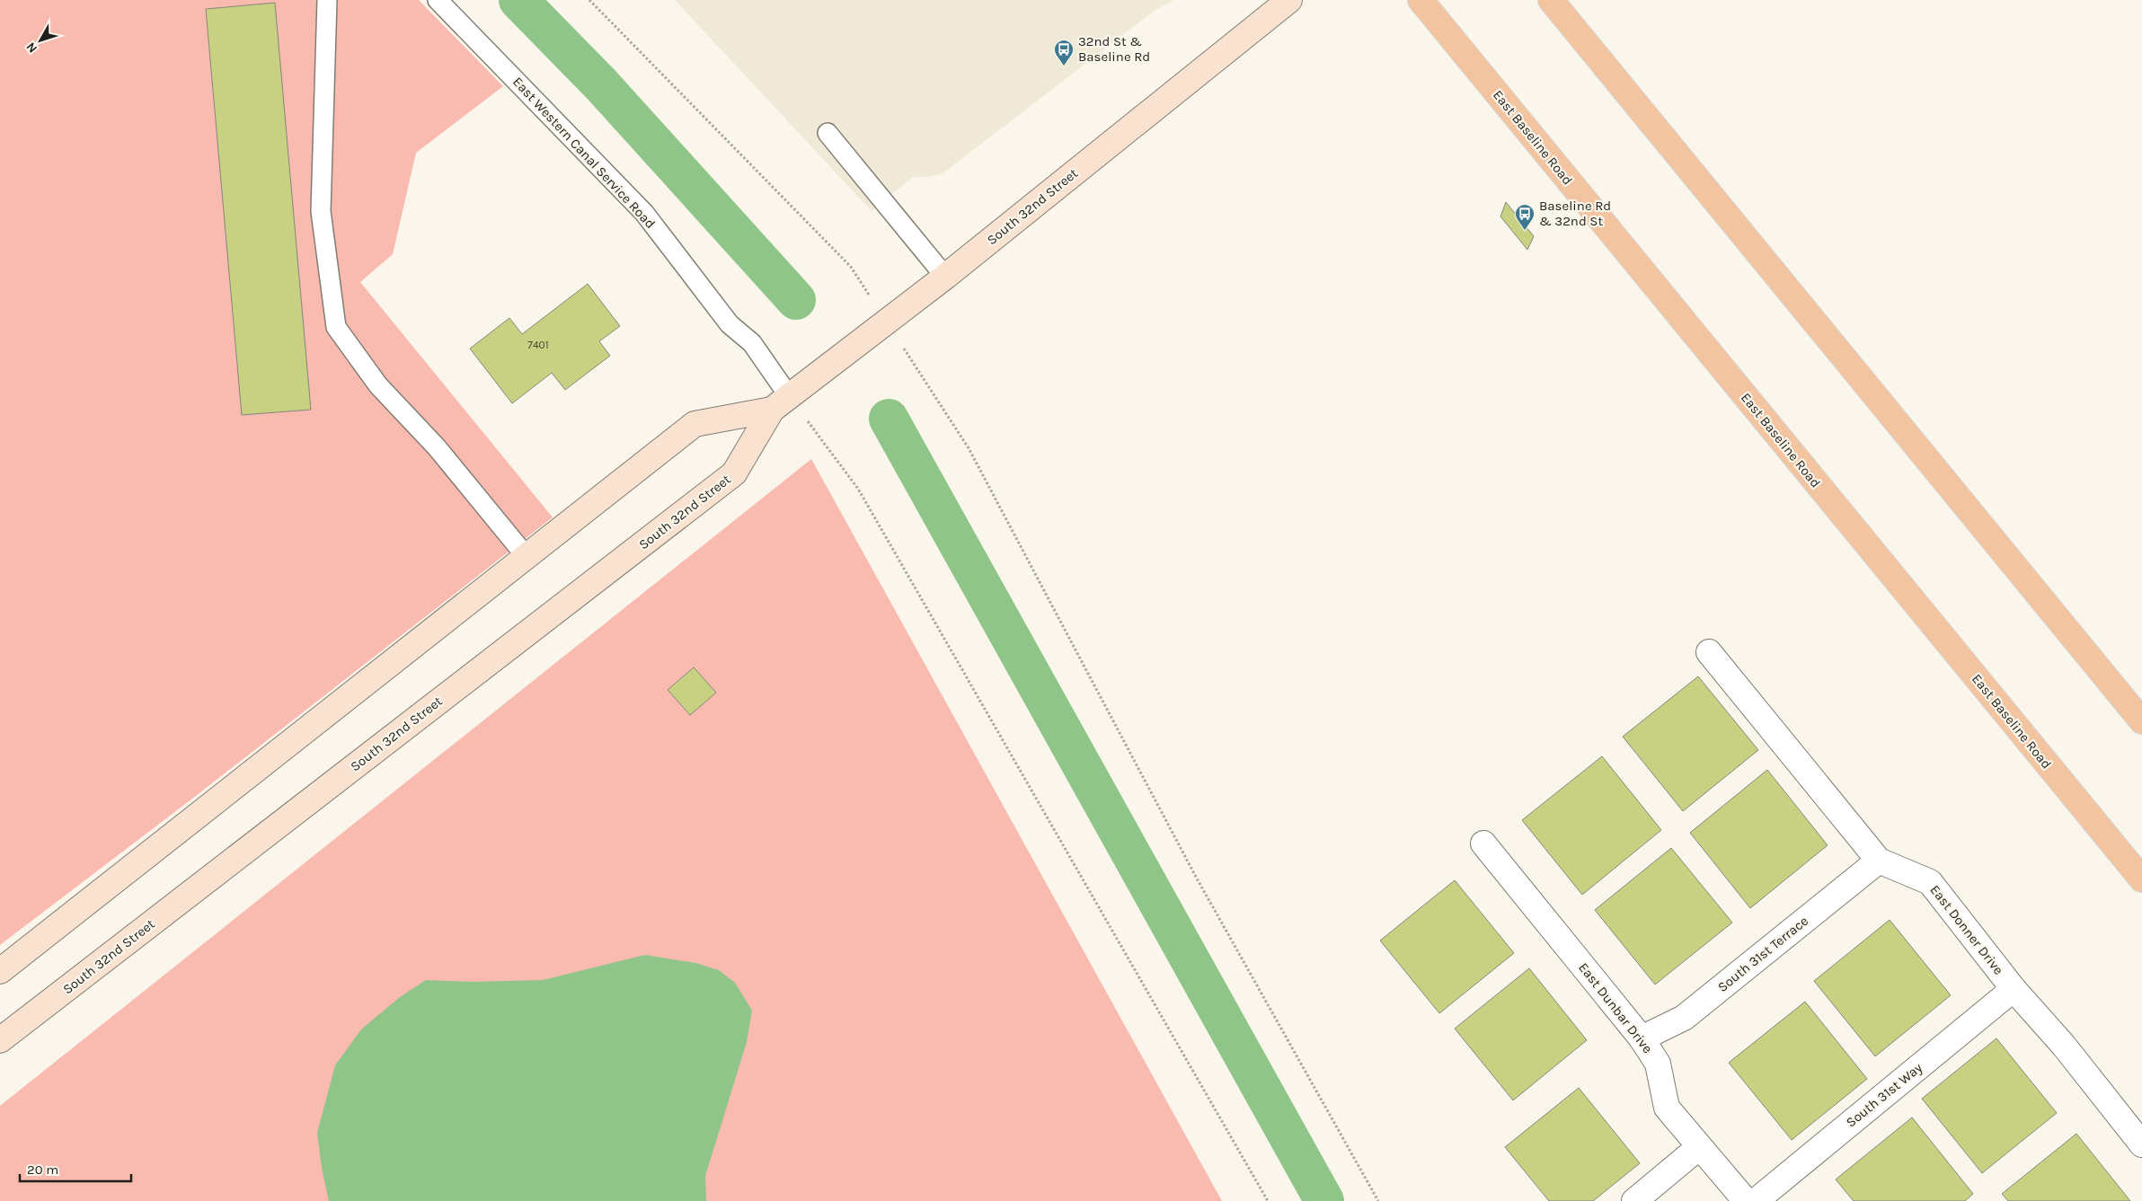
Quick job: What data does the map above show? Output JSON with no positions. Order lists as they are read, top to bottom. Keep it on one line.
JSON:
{"streets":{"main road":["East Baseline Road","South 32nd Street"],"street":["East Donner Drive","South 31st Terrace","East Dunbar Drive","South 31st Way"],"lane":["East Western Canal Service Road"]},"crossings":[["East Western Canal Service Road","South 32nd Street"],["East Donner Drive","South 31st Terrace"],["East Donner Drive","South 31st Way"],["South 31st Terrace","East Dunbar Drive"]],"places":{"bus stop":["32nd St & Baseline Rd","Baseline Rd & 32nd St"]},"house_numbers":["7401"],"scale_bar":"20 m","north":"bottom left"}
